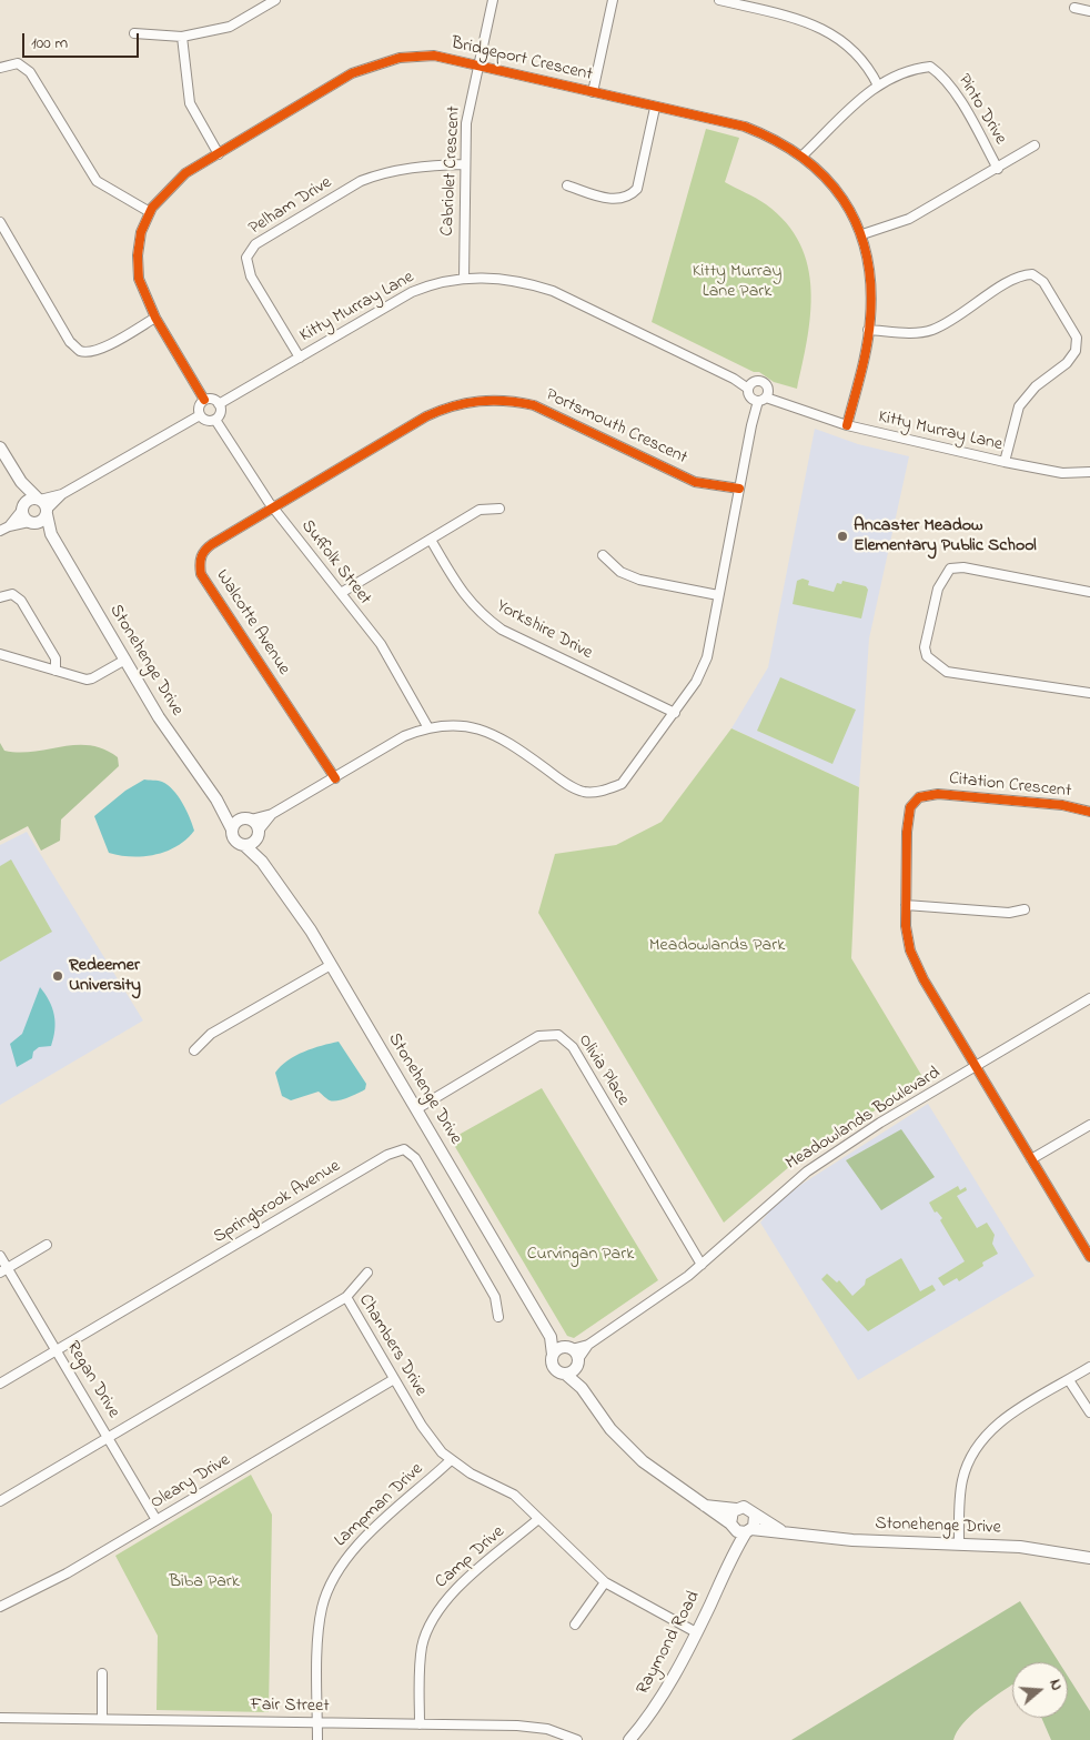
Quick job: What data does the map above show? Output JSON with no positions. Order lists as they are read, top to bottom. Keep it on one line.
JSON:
{"streets":{"street":["Bridgeport Crescent","Pinto Drive","Cabriolet Crescent","Pelham Drive","Kitty Murray Lane","Portsmouth Crescent","Suffolk Street","Walcotte Avenue","Yorkshire Drive","Stonehenge Drive","Citation Crescent","Olivia Place","Meadowlands Boulevard","Springbrook Avenue","Chambers Drive","Regan Drive","Oleary Drive","Lampman Drive","Camp Drive","Raymond Road","Fair Street"]},"crossings":[["Bridgeport Crescent","Pinto Drive"],["Bridgeport Crescent","Cabriolet Crescent"],["Bridgeport Crescent","Kitty Murray Lane"],["Bridgeport Crescent","Suffolk Street"],["Cabriolet Crescent","Pelham Drive"],["Cabriolet Crescent","Kitty Murray Lane"],["Pelham Drive","Kitty Murray Lane"],["Kitty Murray Lane","Suffolk Street"],["Portsmouth Crescent","Suffolk Street"],["Portsmouth Crescent","Walcotte Avenue"],["Suffolk Street","Walcotte Avenue"],["Stonehenge Drive","Olivia Place"],["Stonehenge Drive","Meadowlands Boulevard"],["Stonehenge Drive","Raymond Road"],["Citation Crescent","Meadowlands Boulevard"],["Olivia Place","Meadowlands Boulevard"],["Springbrook Avenue","Regan Drive"],["Chambers Drive","Regan Drive"],["Chambers Drive","Oleary Drive"],["Chambers Drive","Lampman Drive"],["Chambers Drive","Camp Drive"],["Chambers Drive","Raymond Road"],["Regan Drive","Oleary Drive"],["Lampman Drive","Fair Street"],["Camp Drive","Fair Street"]],"parks":["Kitty Murray Lane Park","Meadowlands Park","Curvingan Park","Biba Park"],"places":["Ancaster Meadow Elementary Public School","Redeemer University"],"scale_bar":"100 m","north":"right"}
